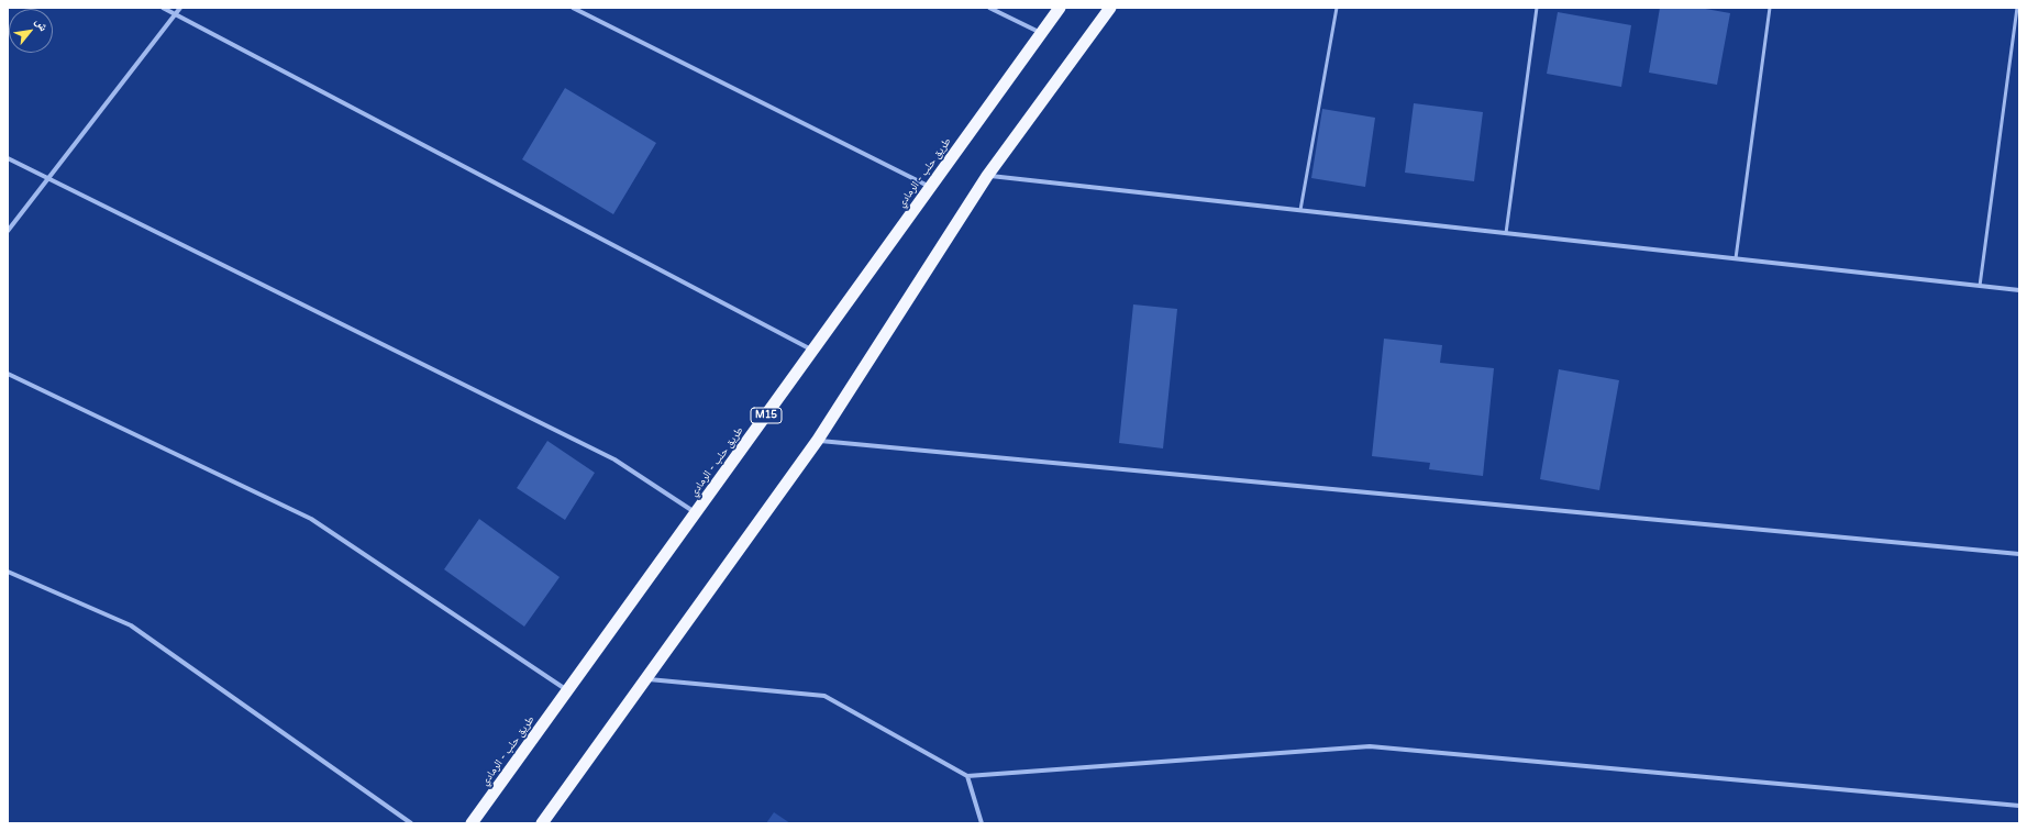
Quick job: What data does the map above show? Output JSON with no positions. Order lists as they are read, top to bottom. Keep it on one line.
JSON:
{"streets":{"highway":["طريق حلب - الرمادي","M15"]},"north":"top right"}
